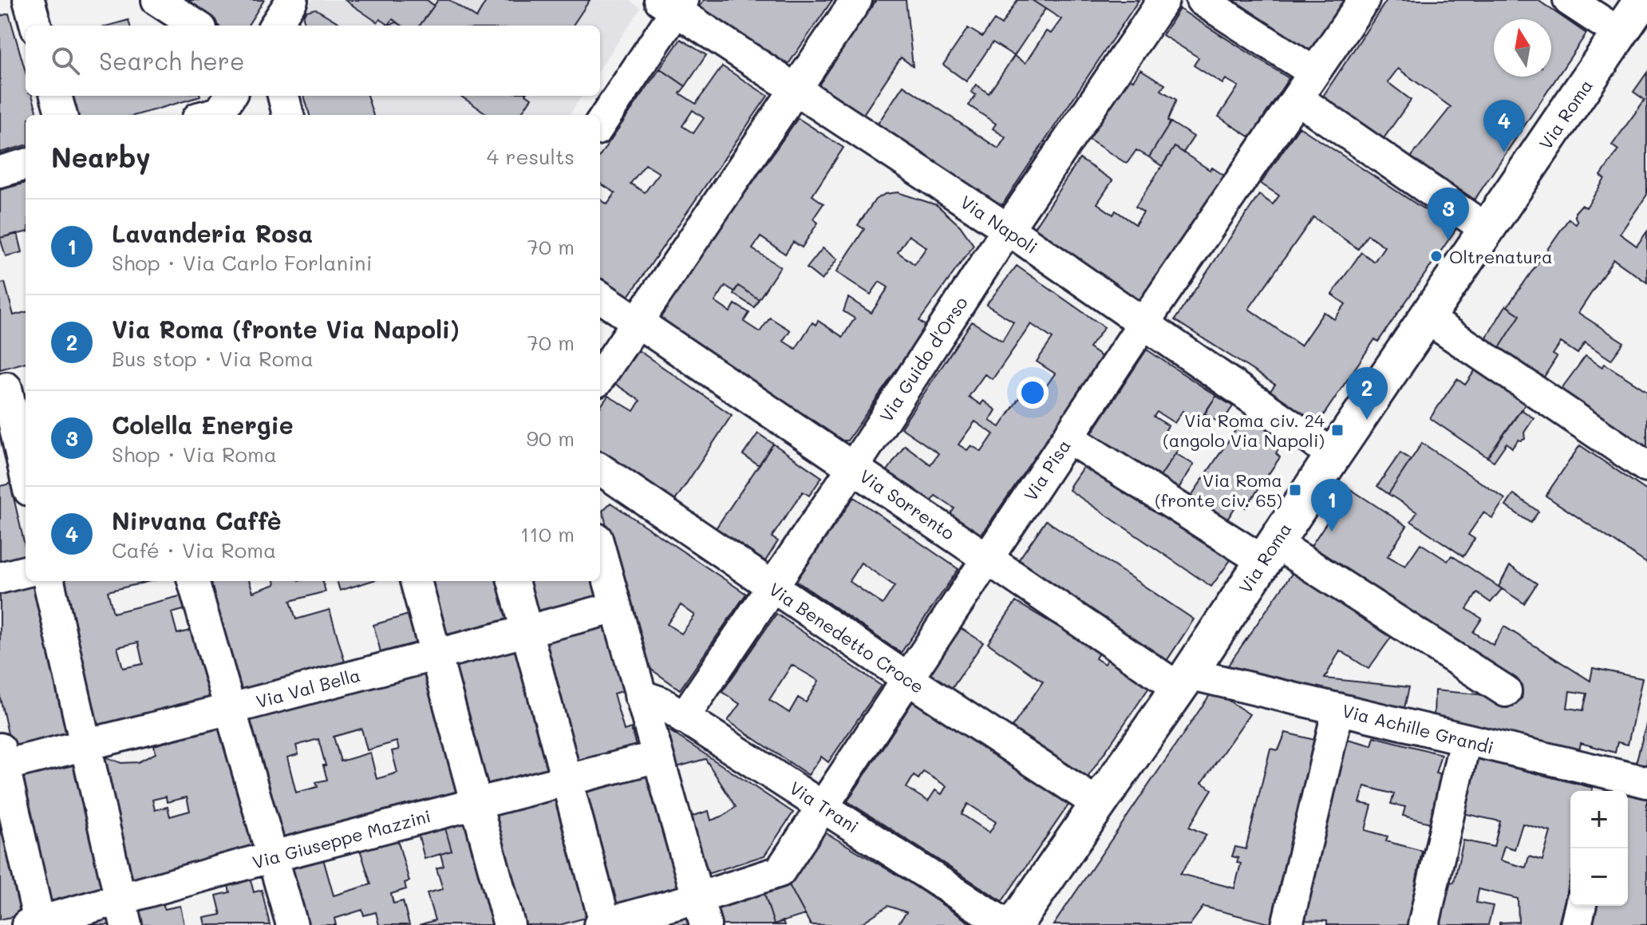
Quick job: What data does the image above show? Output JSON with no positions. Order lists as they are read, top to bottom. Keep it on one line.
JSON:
{"streets":{"street":["Via Roma","Via Napoli","Via Guido d'Orso","Via Pisa","Via Sorrento","Via Benedetto Croce","Via Val Bella","Via Achille Grandi","Via Trani","Via Giuseppe Mazzini"]},"crossings":[["Via Roma","Via Napoli"],["Via Roma","Via Sorrento"],["Via Roma","Via Benedetto Croce"],["Via Roma","Via Achille Grandi"],["Via Napoli","Via Guido d'Orso"],["Via Napoli","Via Pisa"],["Via Guido d'Orso","Via Sorrento"],["Via Guido d'Orso","Via Benedetto Croce"],["Via Guido d'Orso","Via Trani"],["Via Pisa","Via Sorrento"],["Via Pisa","Via Benedetto Croce"],["Via Pisa","Via Trani"],["Via Sorrento","Via Achille Grandi"]],"places":{"other":["Oltrenatura"],"transit":["Via Roma civ. 24 (angolo Via Napoli)","Via Roma (fronte civ. 65)"]},"north":"top","page":{"search":"Search here","pins":["4","3","2","1"],"heading":["Nearby","4 results"],"list":[{"mark":"1","name":"Lavanderia Rosa","note":"Shop · Via Carlo Forlanini","value":"70 m"},{"mark":"2","name":"Via Roma (fronte Via Napoli)","note":"Bus stop · Via Roma","value":"70 m"},{"mark":"3","name":"Colella Energie","note":"Shop · Via Roma","value":"90 m"},{"mark":"4","name":"Nirvana Caffè","note":"Café · Via Roma","value":"110 m"}],"map_buttons":["+","−"]}}
